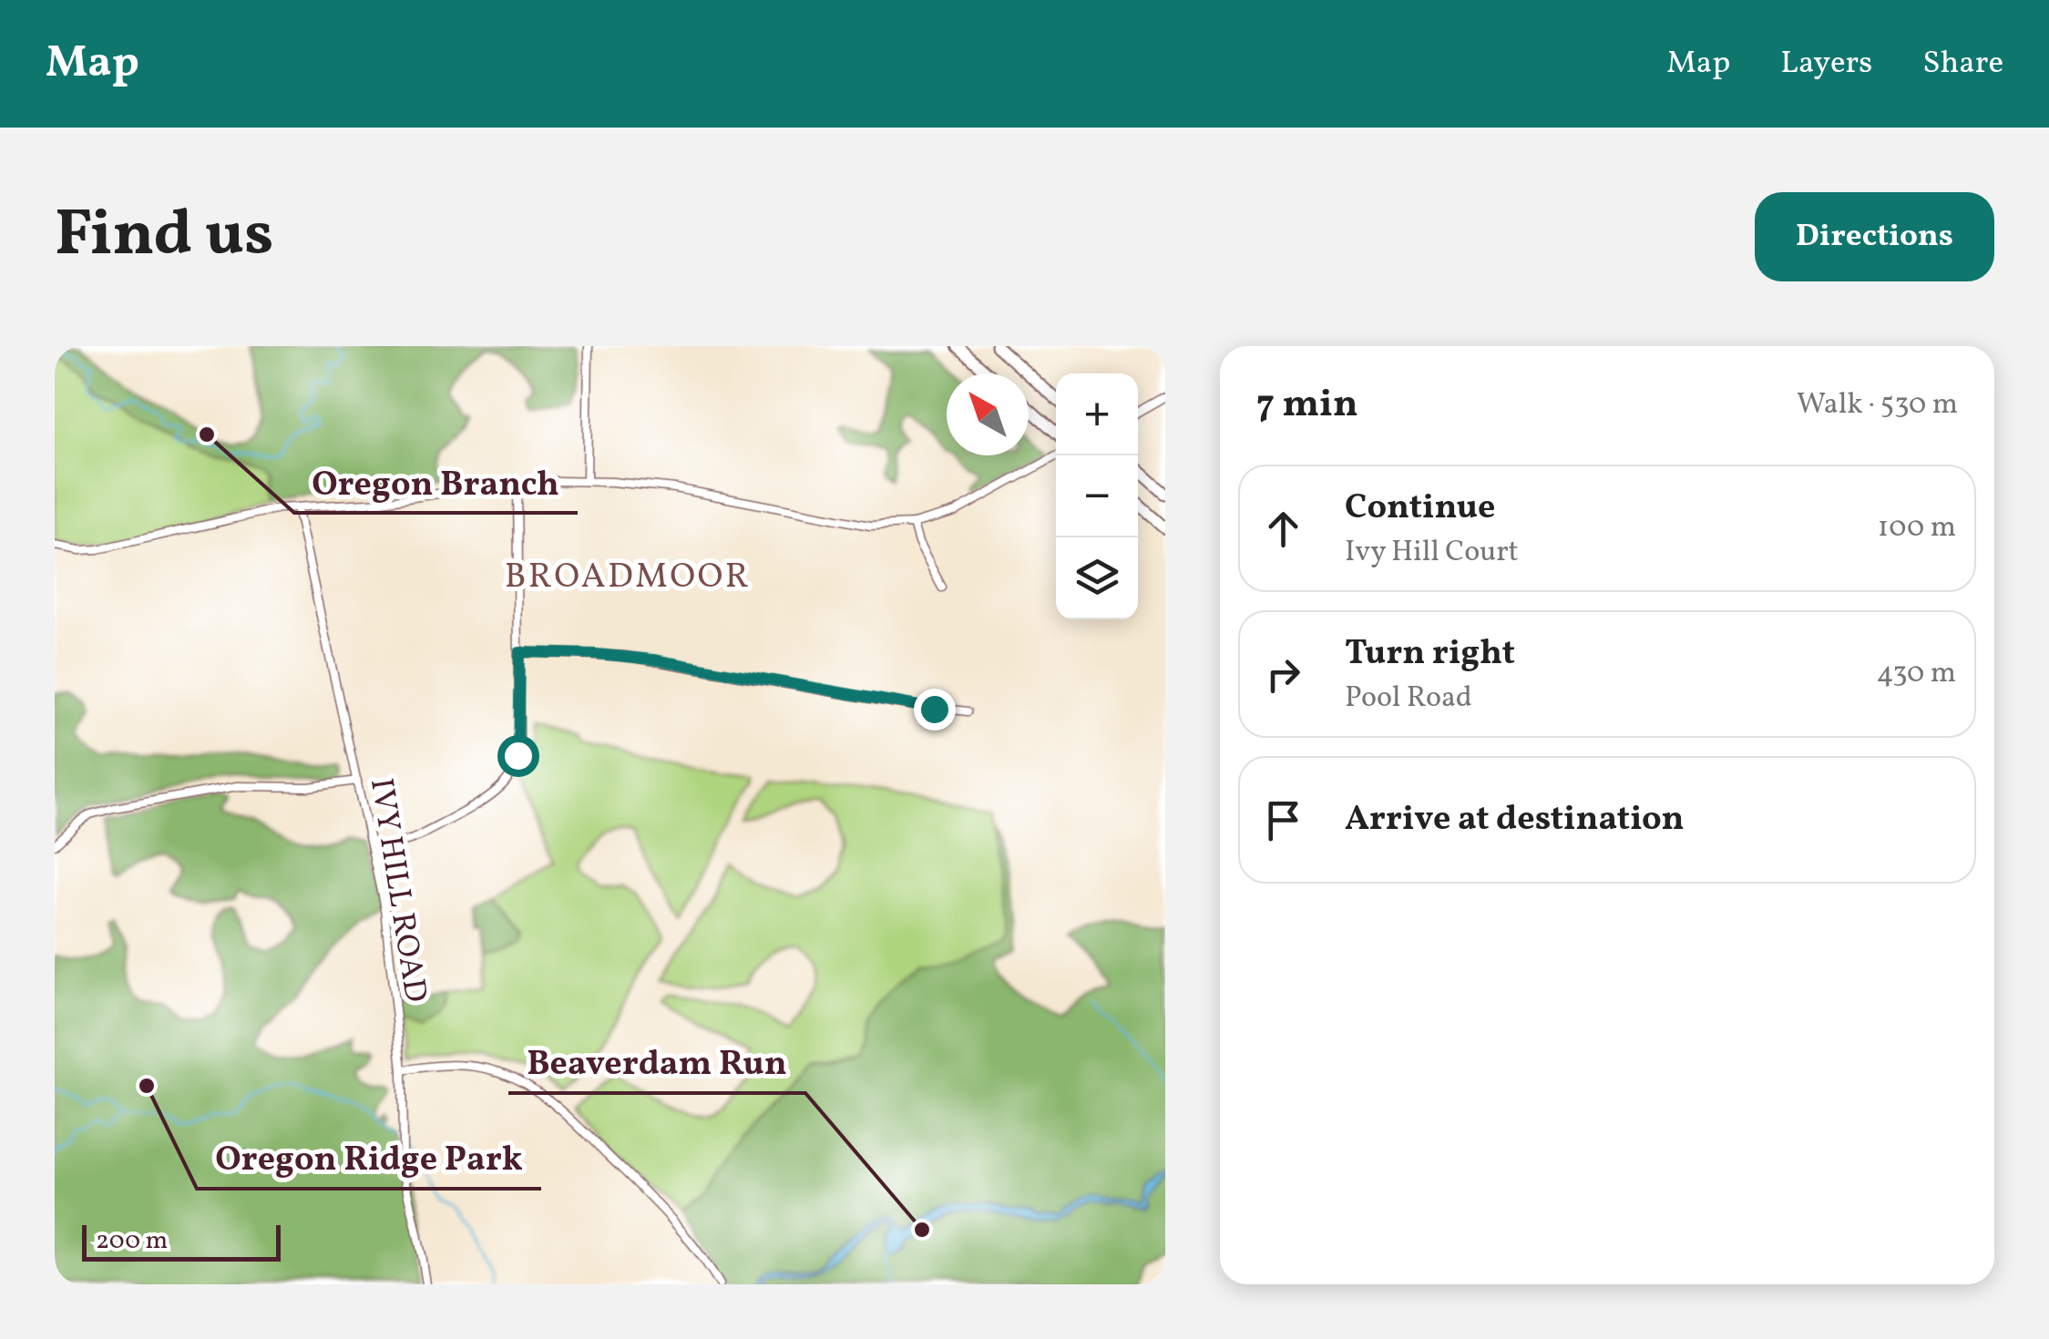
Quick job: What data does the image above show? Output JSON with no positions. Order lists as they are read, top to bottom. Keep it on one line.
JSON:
{"streets":{"street":["IVY HILL ROAD"]},"districts":["BROADMOOR"],"places":["Oregon Branch","Oregon Ridge Park","Beaverdam Run"],"scale_bar":"200 m","north":"top left","page":{"header":"Map","nav":["Map","Layers","Share"],"title":"Find us","buttons":"Directions","heading":["7 min","Walk · 530 m"],"map_buttons":["+","−"],"list":[["Continue","Ivy Hill Court","100 m"],["Turn right","Pool Road","430 m"],"Arrive at destination"],"scale":"200 m"}}
